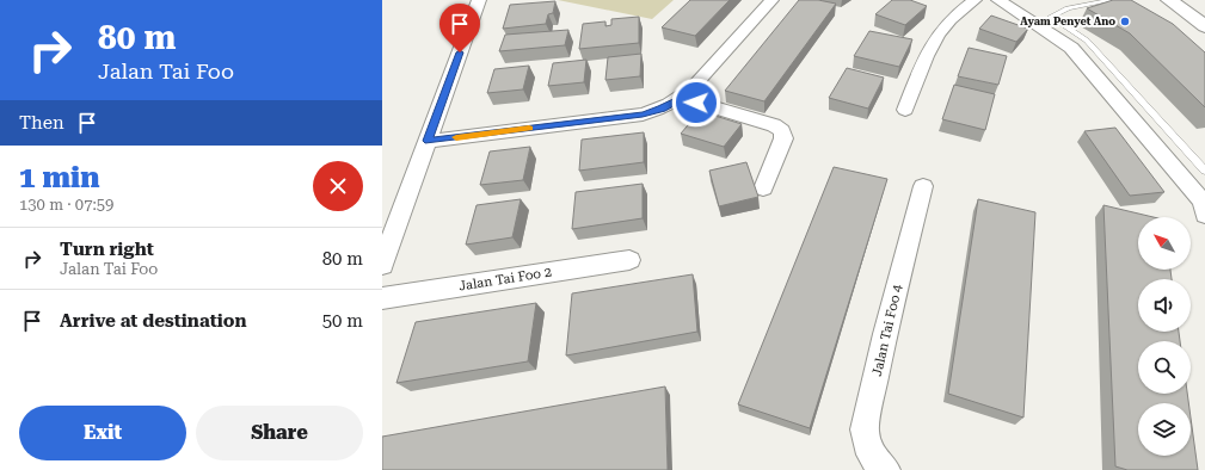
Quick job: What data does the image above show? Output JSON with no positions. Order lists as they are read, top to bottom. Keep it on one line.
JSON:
{"streets":{"street":["Jalan Tai Foo 2","Jalan Tai Foo 4"]},"places":["Ayam Penyet Ano"],"north":"top left","page":{"turn":["80 m","Jalan Tai Foo"],"then":"Then","heading":["1 min","130 m · 07:59"],"list":[{"name":"Turn right","note":"Jalan Tai Foo","value":"80 m"},{"name":"Arrive at destination","value":"50 m"}],"buttons":["Exit","Share"]}}
